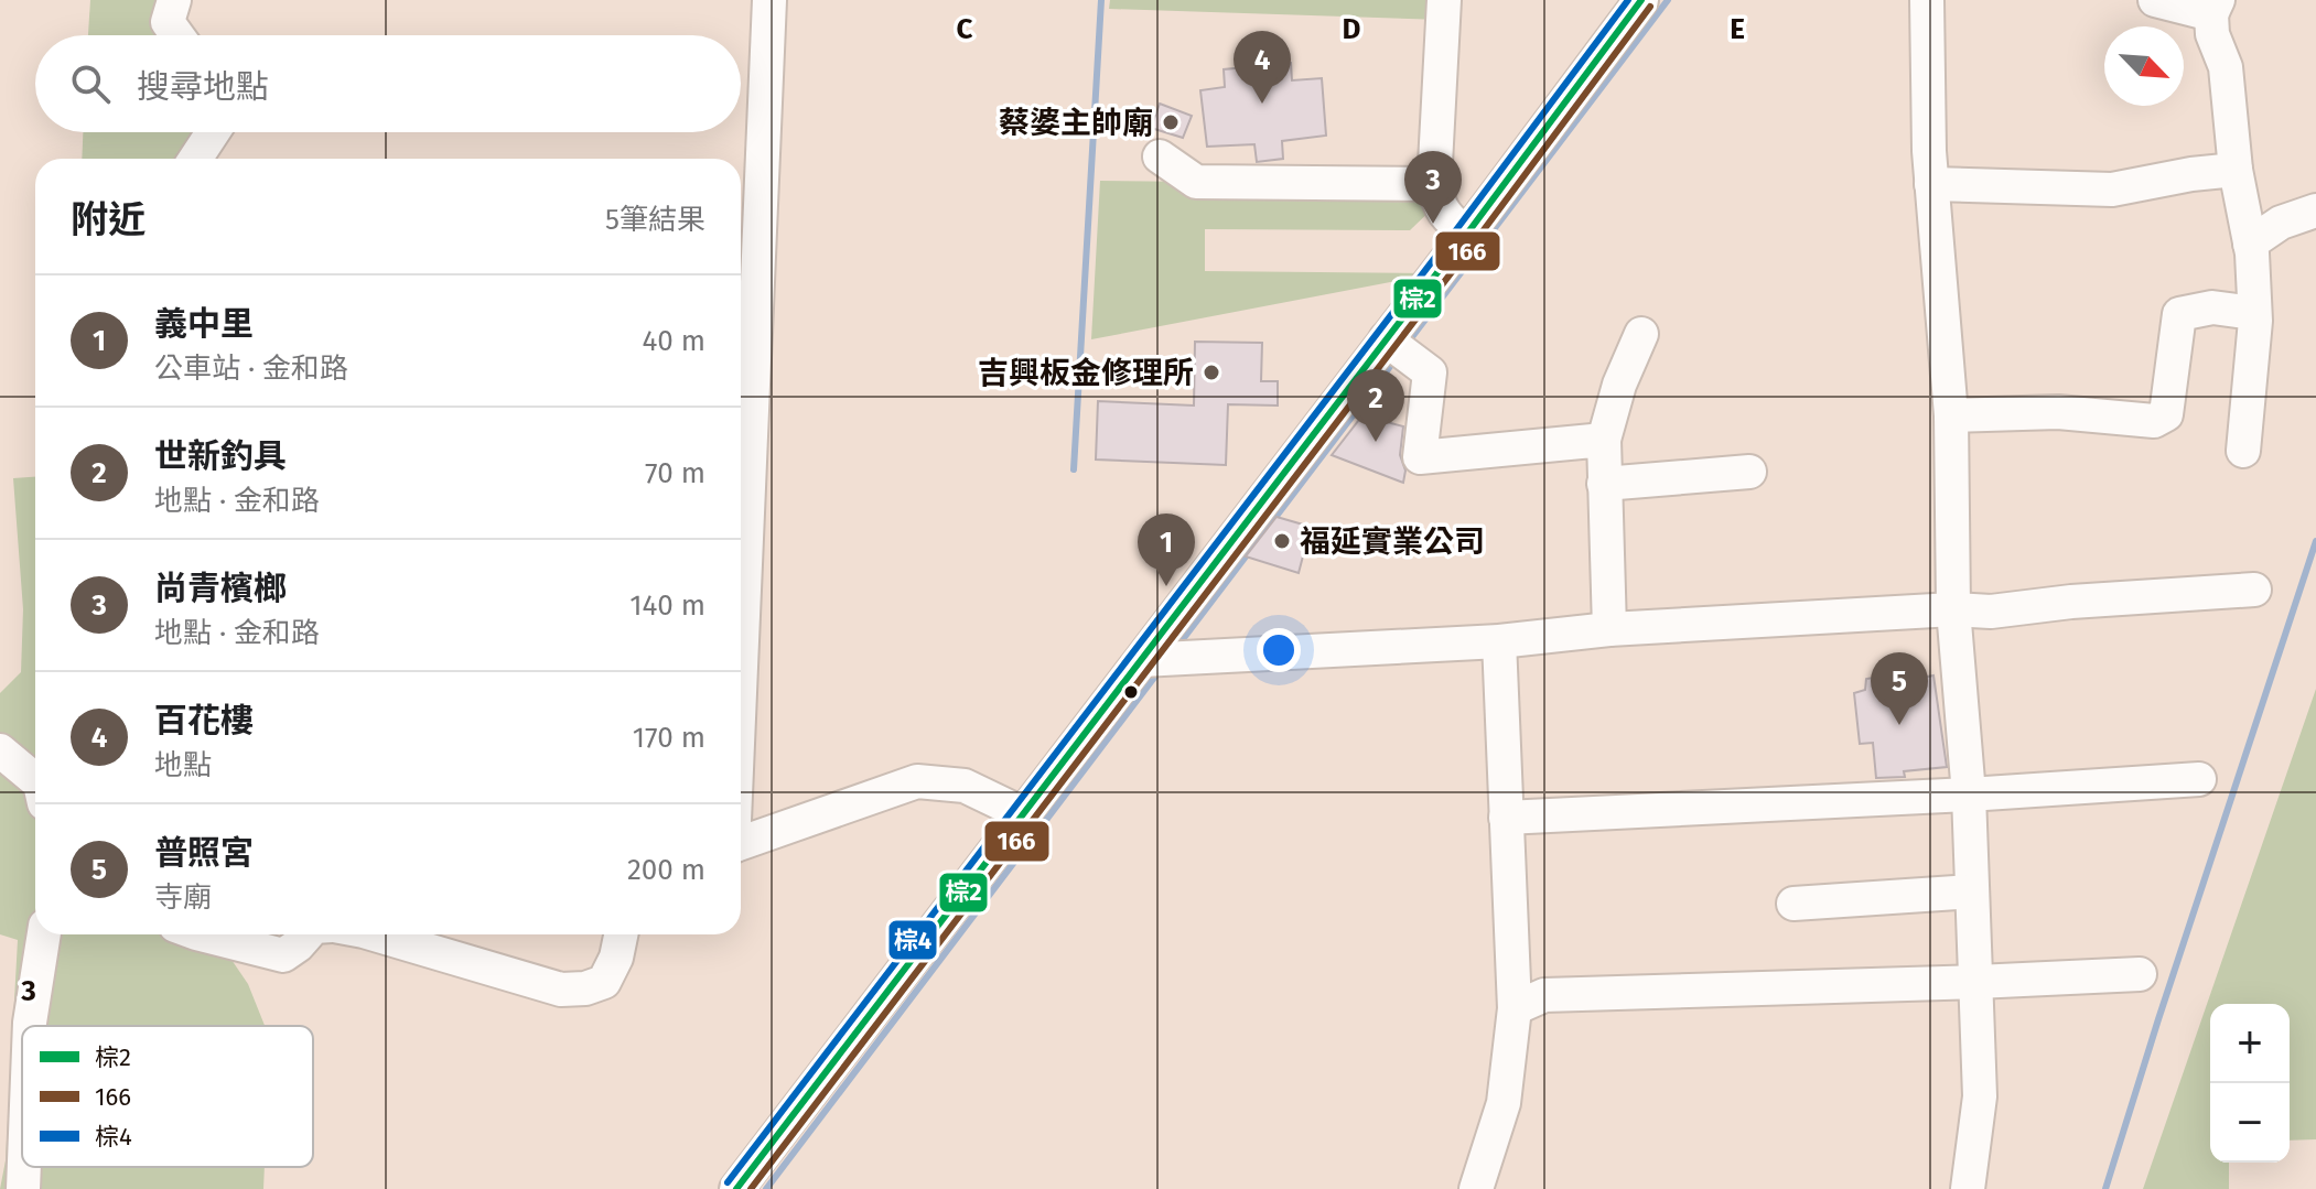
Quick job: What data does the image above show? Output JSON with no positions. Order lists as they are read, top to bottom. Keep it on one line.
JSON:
{"places":["蔡婆主帥廟","吉興板金修理所","福延實業公司"],"lines":["transit line 棕2","transit line 棕4","transit line 166"],"legend":["棕2","166","棕4"],"north":"bottom right","page":{"pins":["4","3","2","1","5"],"search":"搜尋地點","heading":["附近","5筆結果"],"list":[{"mark":"1","name":"義中里","note":"公車站 · 金和路","value":"40 m"},{"mark":"2","name":"世新釣具","note":"地點 · 金和路","value":"70 m"},{"mark":"3","name":"尚青檳榔","note":"地點 · 金和路","value":"140 m"},{"mark":"4","name":"百花樓","note":"地點","value":"170 m"},{"mark":"5","name":"普照宮","note":"寺廟","value":"200 m"}],"map_buttons":["+","−"]},"grid":{"columns":["C","D","E"],"rows":["3"]}}
